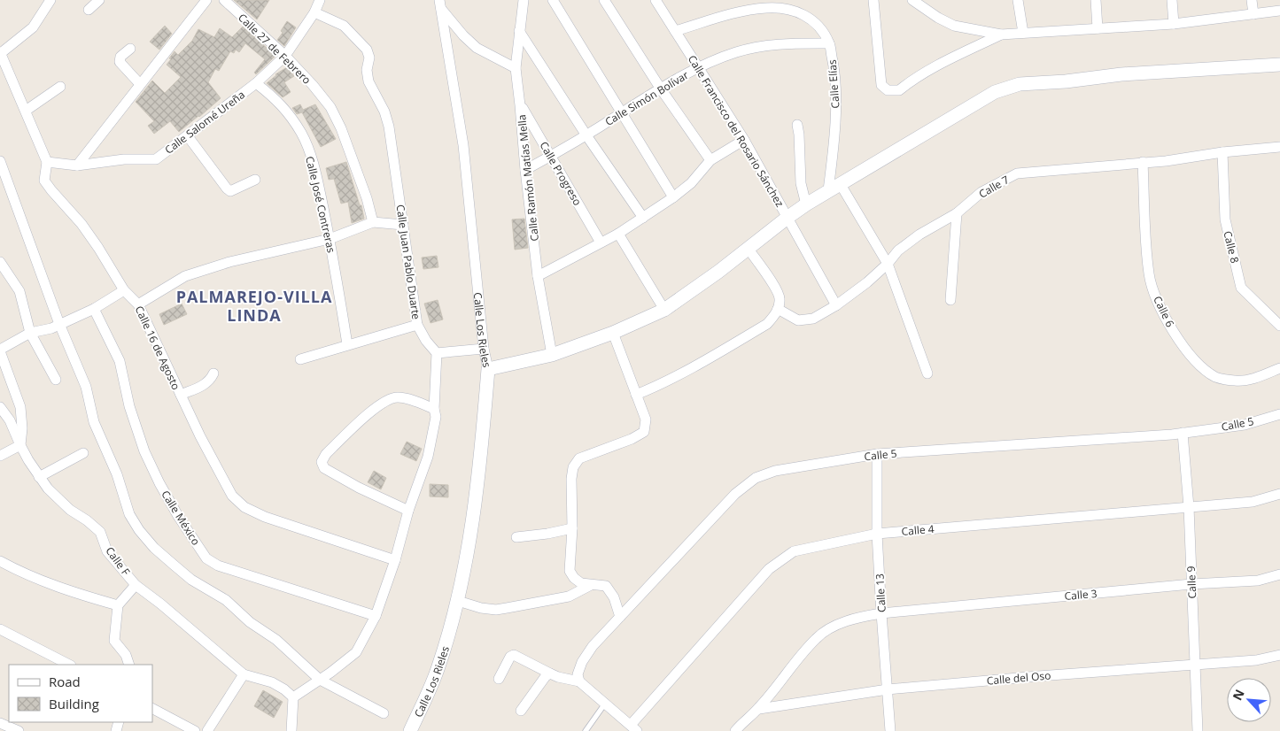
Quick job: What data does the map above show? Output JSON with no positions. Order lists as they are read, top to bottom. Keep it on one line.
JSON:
{"streets":{"street":["Calle 27 de Febrero","Calle Elías","Calle Simón Bolívar","Calle Salomé Ureña","Calle Francisco del Rosario Sánchez","Calle Progreso","Calle Ramón Matías Mella","Calle 7","Calle José Contreras","Calle 8","Calle Juan Pablo Duarte","Calle 6","Calle Los Rieles","Calle 16 de Agosto","Calle 5","Calle México","Calle 4","Calle F","Calle 9","Calle 13","Calle 3","Calle del Oso"]},"crossings":[["Calle 27 de Febrero","Calle Salomé Ureña"],["Calle Elías","Calle Simón Bolívar"],["Calle Elías","Calle Francisco del Rosario Sánchez"],["Calle Simón Bolívar","Calle Francisco del Rosario Sánchez"],["Calle Simón Bolívar","Calle Progreso"],["Calle Simón Bolívar","Calle Ramón Matías Mella"],["Calle Salomé Ureña","Calle José Contreras"],["Calle Salomé Ureña","Calle Juan Pablo Duarte"],["Calle Salomé Ureña","Calle 16 de Agosto"],["Calle Francisco del Rosario Sánchez","Calle 7"],["Calle Progreso","Calle Ramón Matías Mella"],["Calle 7","Calle 8"],["Calle 7","Calle 6"],["Calle 5","Calle 9"],["Calle 5","Calle 13"],["Calle 4","Calle 9"],["Calle 4","Calle 13"],["Calle 9","Calle 3"],["Calle 9","Calle del Oso"],["Calle 13","Calle 3"],["Calle 13","Calle del Oso"],["Calle 3","Calle del Oso"]],"districts":["PALMAREJO-VILLA LINDA"],"legend":["Road","Building"],"north":"top left"}
